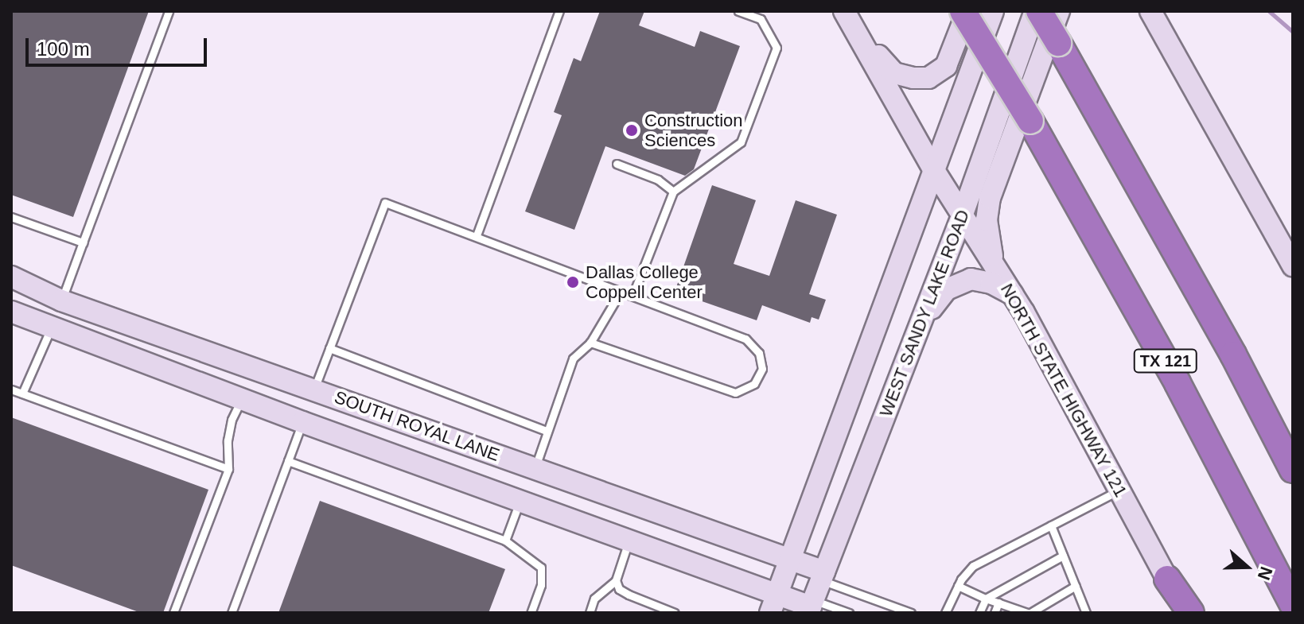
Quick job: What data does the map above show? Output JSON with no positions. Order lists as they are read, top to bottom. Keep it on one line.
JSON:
{"streets":{"highway":["TX 121"],"main road":["WEST SANDY LAKE ROAD","NORTH STATE HIGHWAY 121","SOUTH ROYAL LANE"]},"crossings":[["WEST SANDY LAKE ROAD","NORTH STATE HIGHWAY 121"],["WEST SANDY LAKE ROAD","SOUTH ROYAL LANE"]],"places":["Construction Sciences","Dallas College Coppell Center"],"scale_bar":"100 m","north":"right"}
